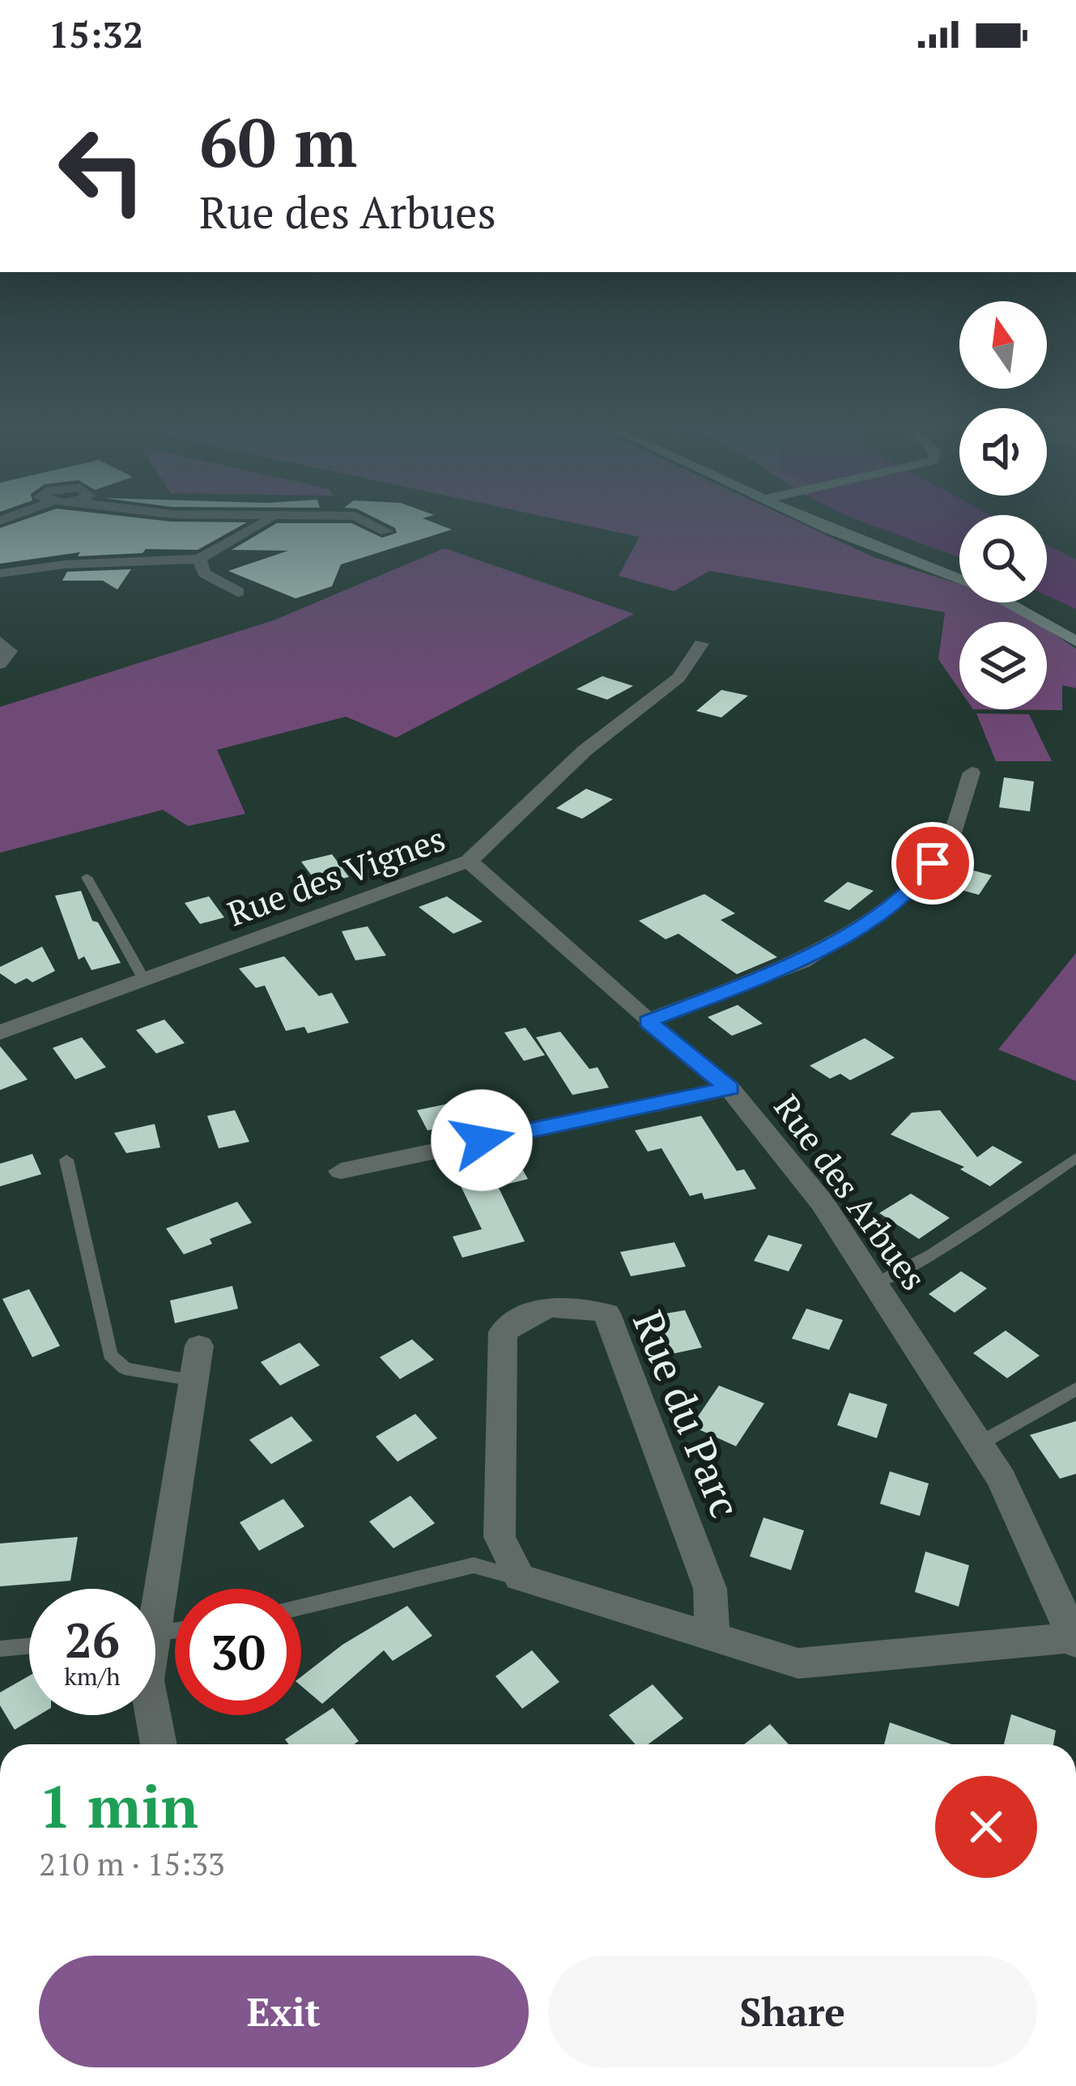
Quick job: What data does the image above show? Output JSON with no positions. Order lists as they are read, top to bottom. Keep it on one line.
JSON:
{"streets":{"street":["Rue des Vignes","Rue des Arbues","Rue du Parc"]},"crossings":[["Rue des Vignes","Rue des Arbues"]],"north":"top","page":{"status":"15:32","turn":["60 m","Rue des Arbues"],"speed":"26 km/h","limit":"30","heading":["1 min","210 m · 15:33"],"buttons":["Exit","Share"]}}
